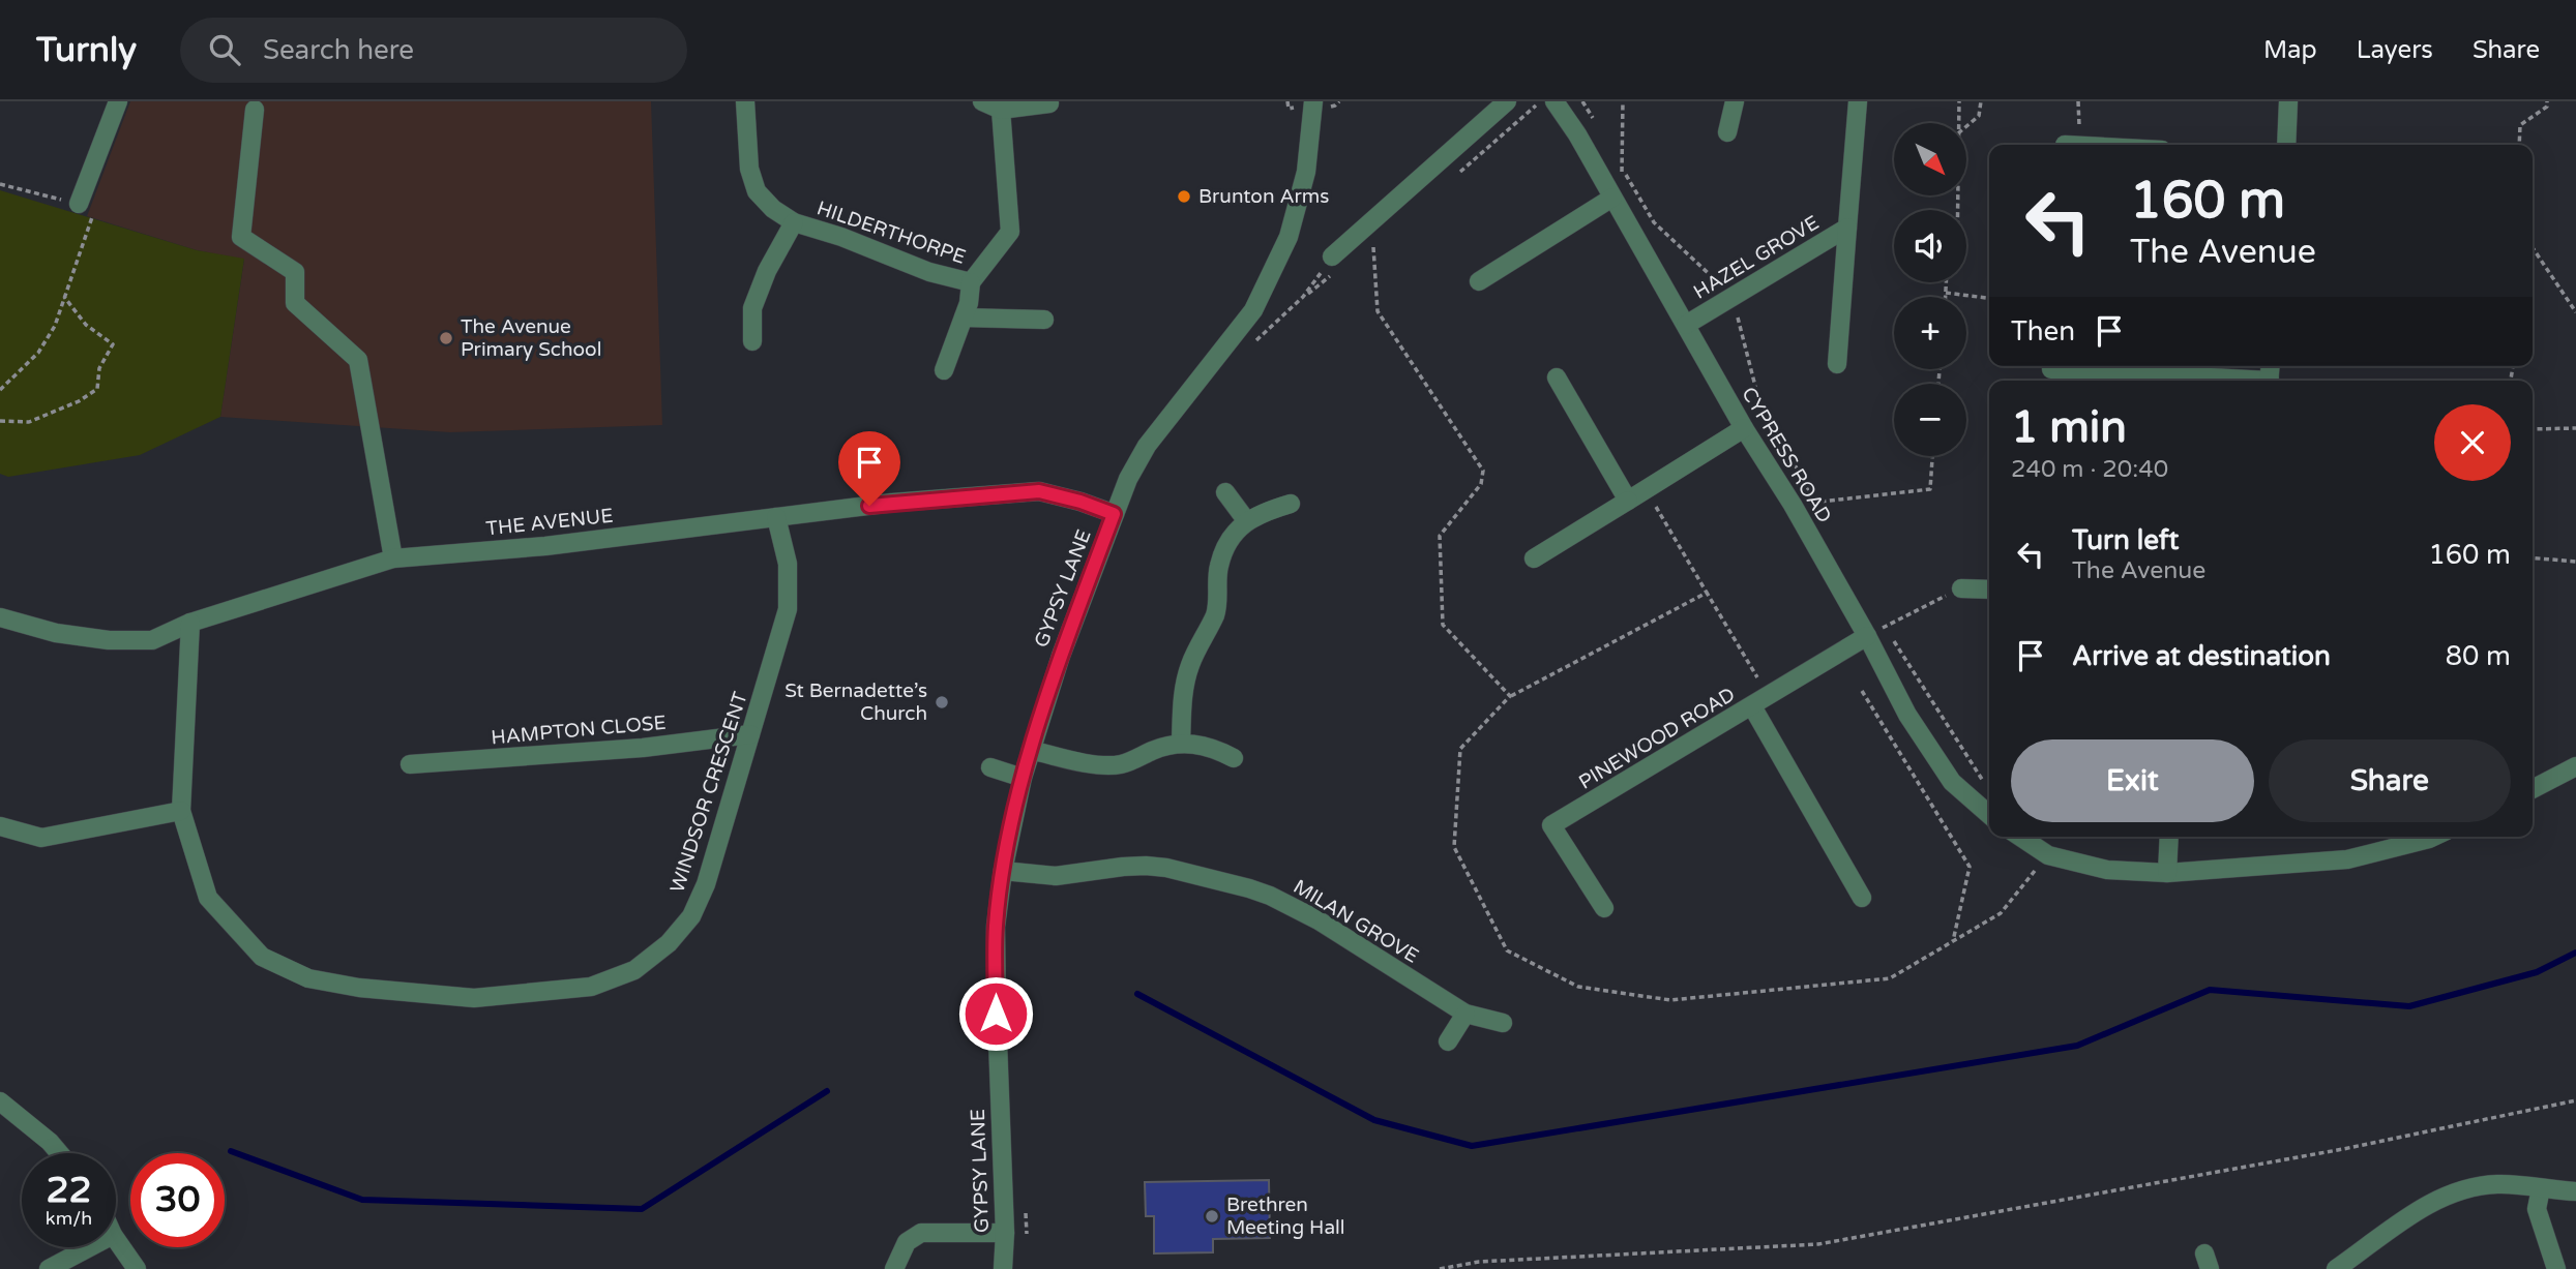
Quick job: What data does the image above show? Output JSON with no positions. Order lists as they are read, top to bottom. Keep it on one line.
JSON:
{"streets":{"street":["HILDERTHORPE","HAZEL GROVE","CYPRESS ROAD","THE AVENUE","GYPSY LANE","HAMPTON CLOSE","PINEWOOD ROAD","WINDSOR CRESCENT","MILAN GROVE"]},"crossings":[["HAZEL GROVE","CYPRESS ROAD"],["CYPRESS ROAD","PINEWOOD ROAD"],["THE AVENUE","GYPSY LANE"],["THE AVENUE","WINDSOR CRESCENT"],["GYPSY LANE","MILAN GROVE"],["HAMPTON CLOSE","WINDSOR CRESCENT"]],"places":["Brunton Arms","The Avenue Primary School","St Bernadette’s Church","Brethren Meeting Hall"],"north":"bottom right","page":{"header":"Turnly","search":"Search here","nav":["Map","Layers","Share"],"map_buttons":["+","−"],"turn":["160 m","The Avenue"],"then":"Then","heading":["1 min","240 m · 20:40"],"list":[{"name":"Turn left","note":"The Avenue","value":"160 m"},{"name":"Arrive at destination","value":"80 m"}],"buttons":["Exit","Share"],"speed":"22 km/h","limit":"30"}}
